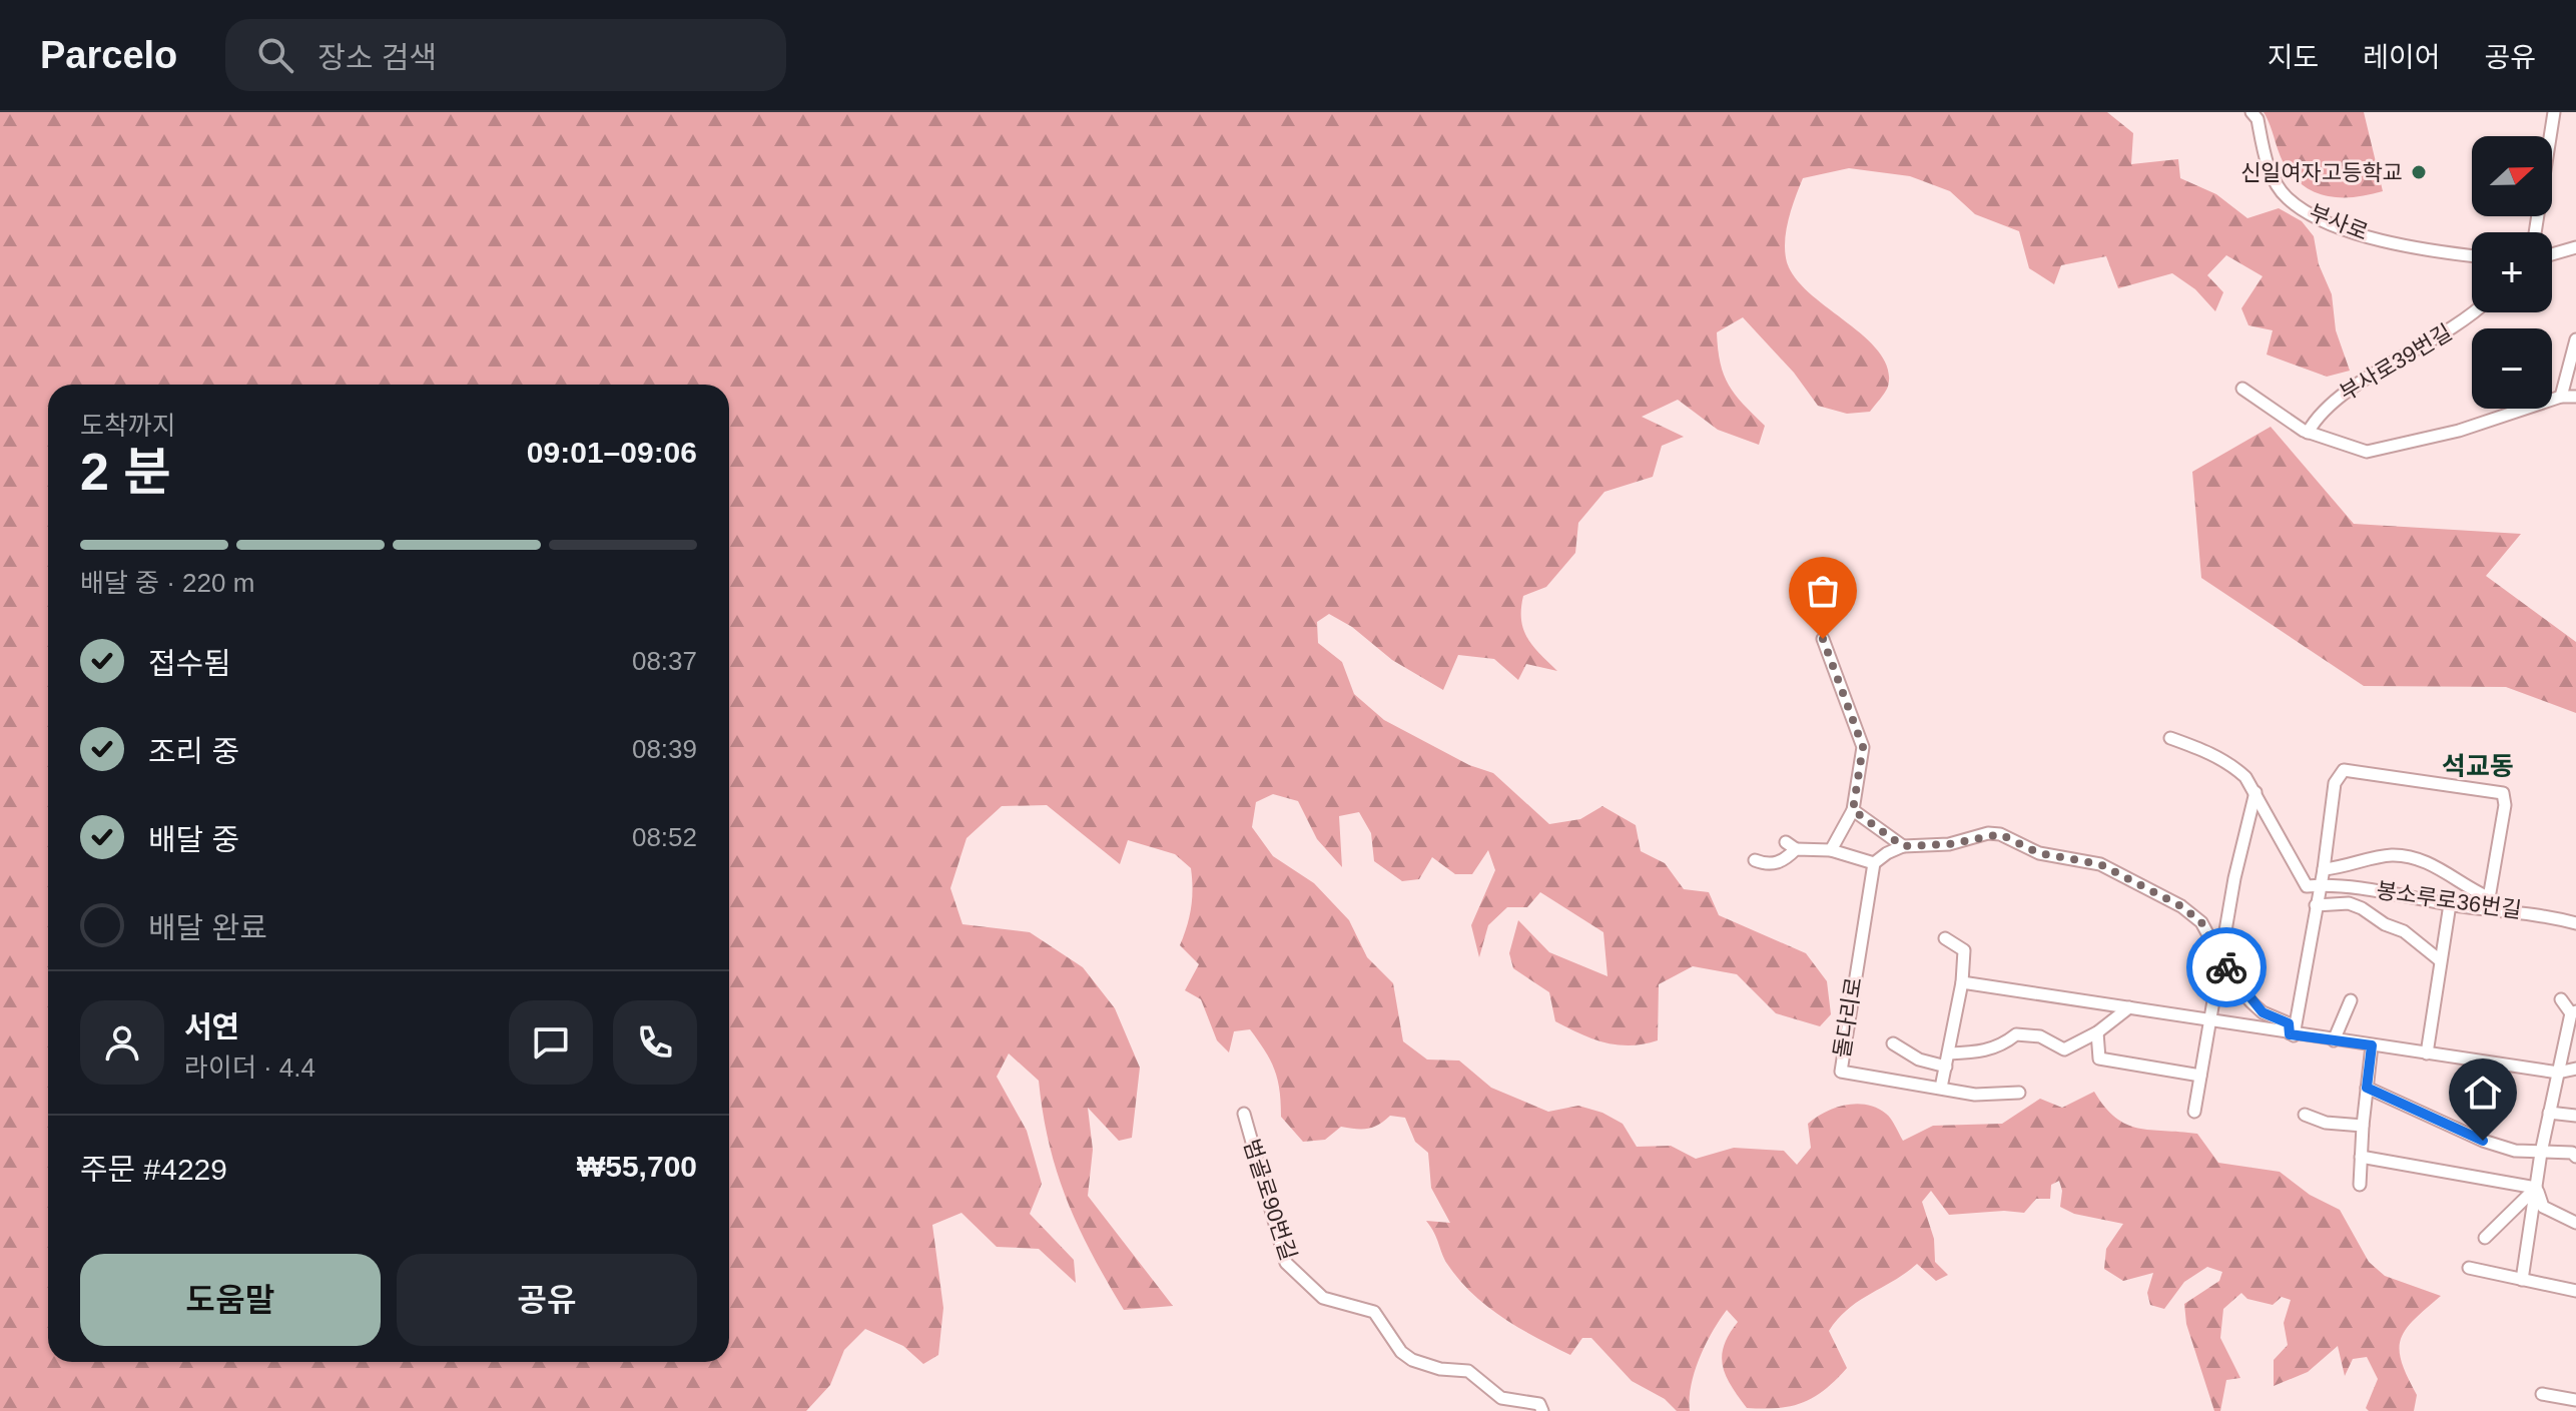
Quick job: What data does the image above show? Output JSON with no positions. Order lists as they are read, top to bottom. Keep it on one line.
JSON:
{"streets":{"street":["부사로","부사로39번길","봉소루로36번길","돌다리로","범골로90번길"]},"districts":["석교동"],"places":["신일여자고등학교"],"north":"right","page":{"header":"Parcelo","search":"장소 검색","nav":["지도","레이어","공유"],"map_buttons":["+","−"],"heading":["2 분","도착까지","09:01–09:06"],"panel":["서연","라이더 · 4.4","주문 #4229","₩55,700"],"bar":"배달 중 · 220 m","list":[["접수됨","08:37"],["조리 중","08:39"],["배달 중","08:52"],"배달 완료"],"buttons":["도움말","공유"]}}
